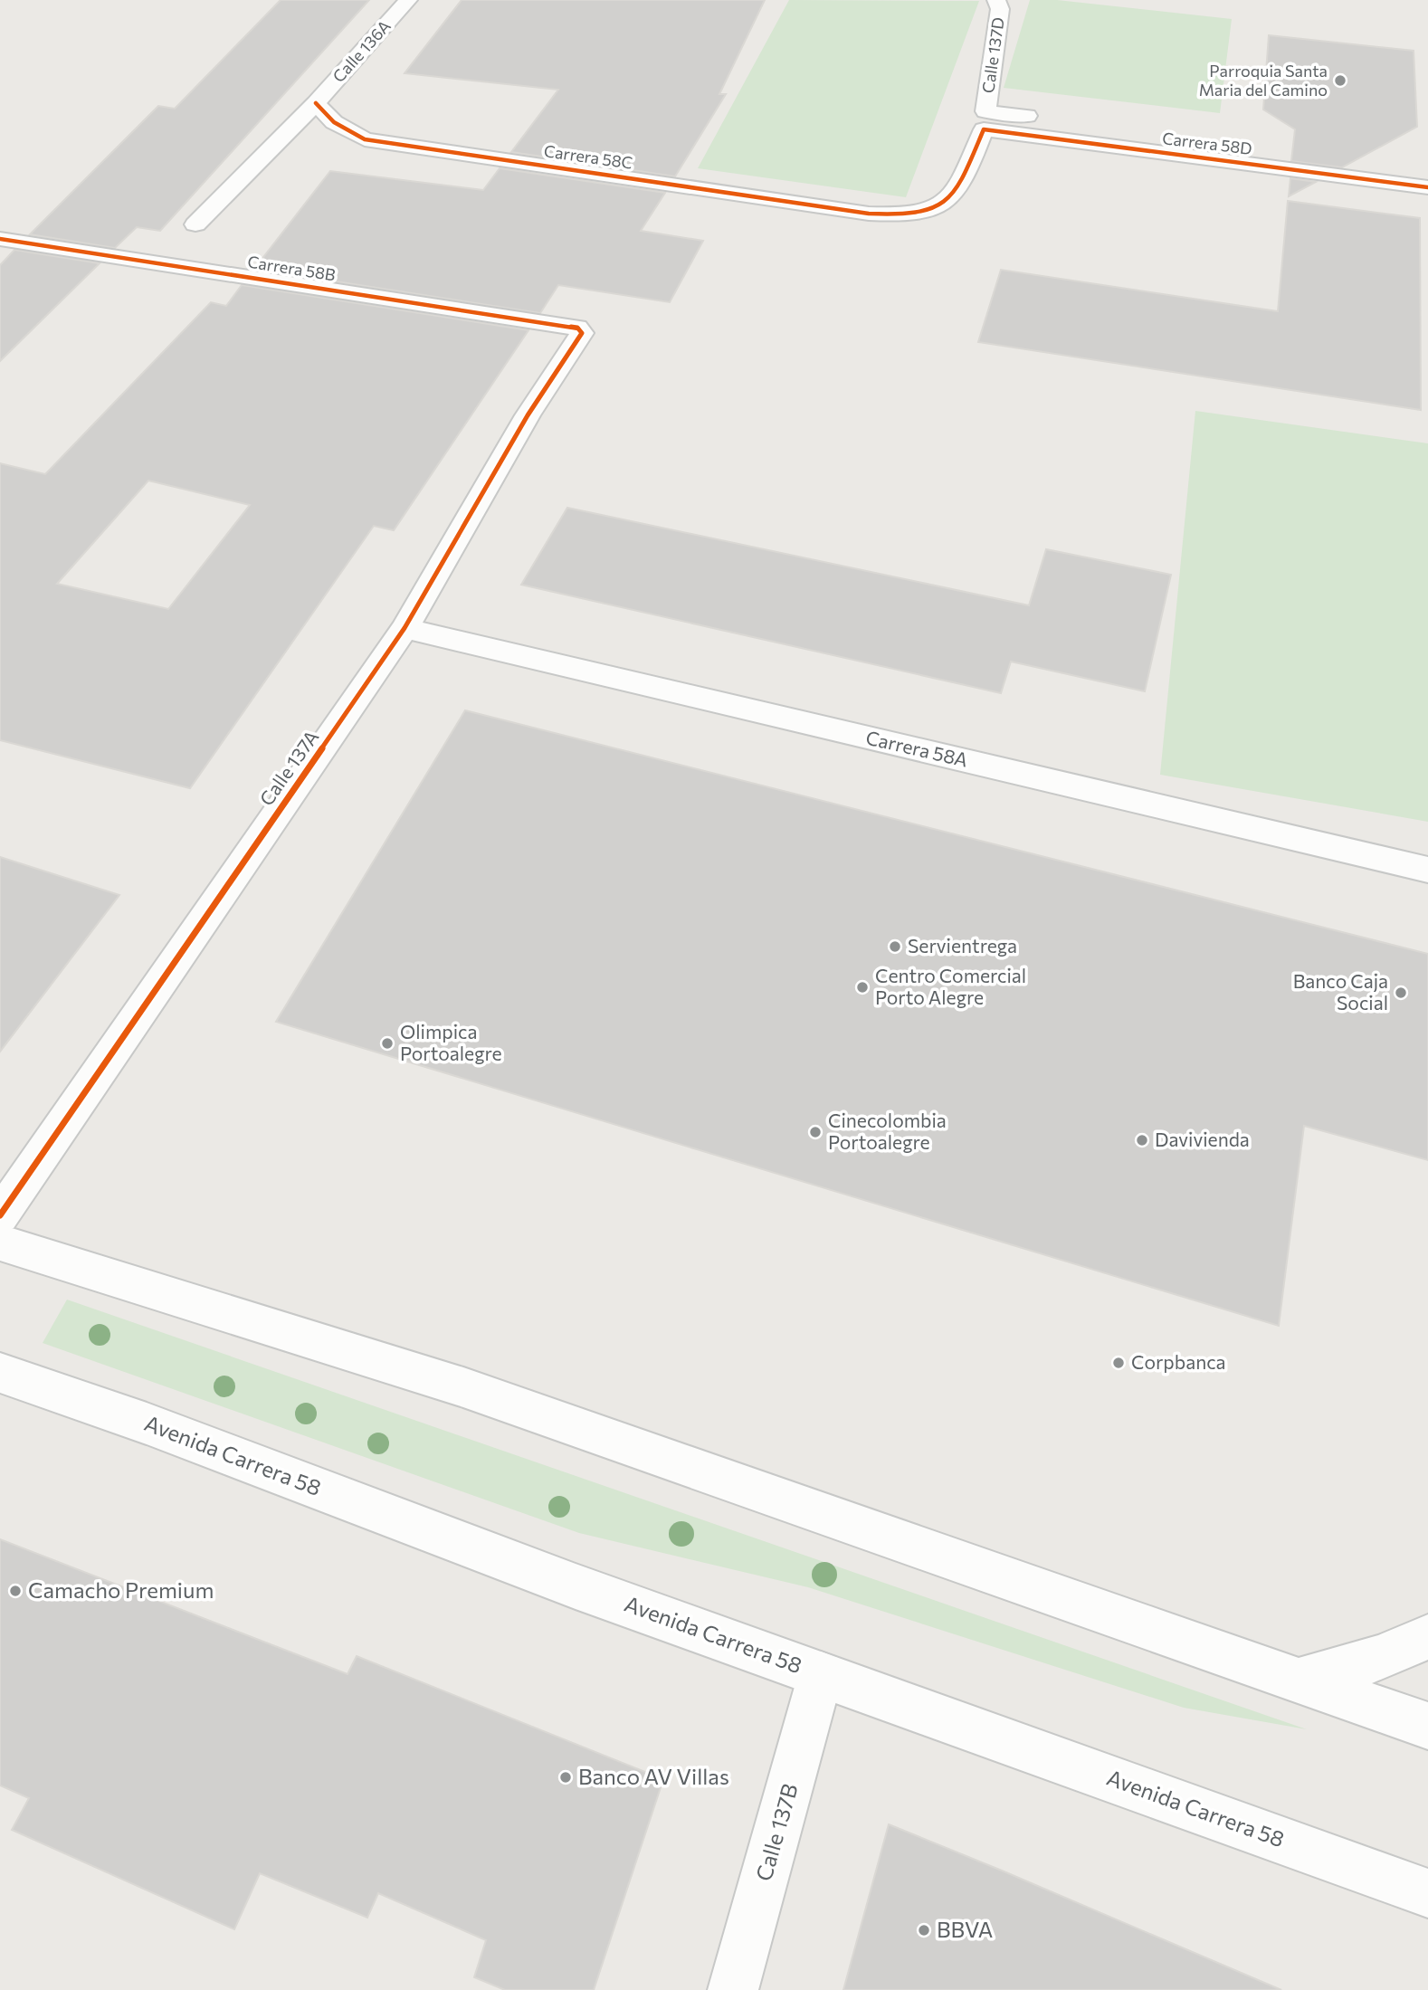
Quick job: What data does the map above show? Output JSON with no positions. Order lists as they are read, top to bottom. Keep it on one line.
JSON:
{"streets":{"street":["Calle 136A","Calle 137D","Carrera 58D","Carrera 58C","Carrera 58B","Carrera 58A","Calle 137A","Avenida Carrera 58","Calle 137B"]},"crossings":[["Calle 136A","Carrera 58C"],["Calle 137D","Carrera 58D"],["Calle 137D","Carrera 58C"],["Carrera 58B","Calle 137A"],["Carrera 58A","Calle 137A"],["Avenida Carrera 58","Calle 137B"]],"places":["Parroquia Santa Maria del Camino","Servientrega","Centro Comercial Porto Alegre","Banco Caja Social","Olimpica Portoalegre","Cinecolombia Portoalegre","Davivienda","Corpbanca","Camacho Premium","Banco AV Villas","BBVA"]}
